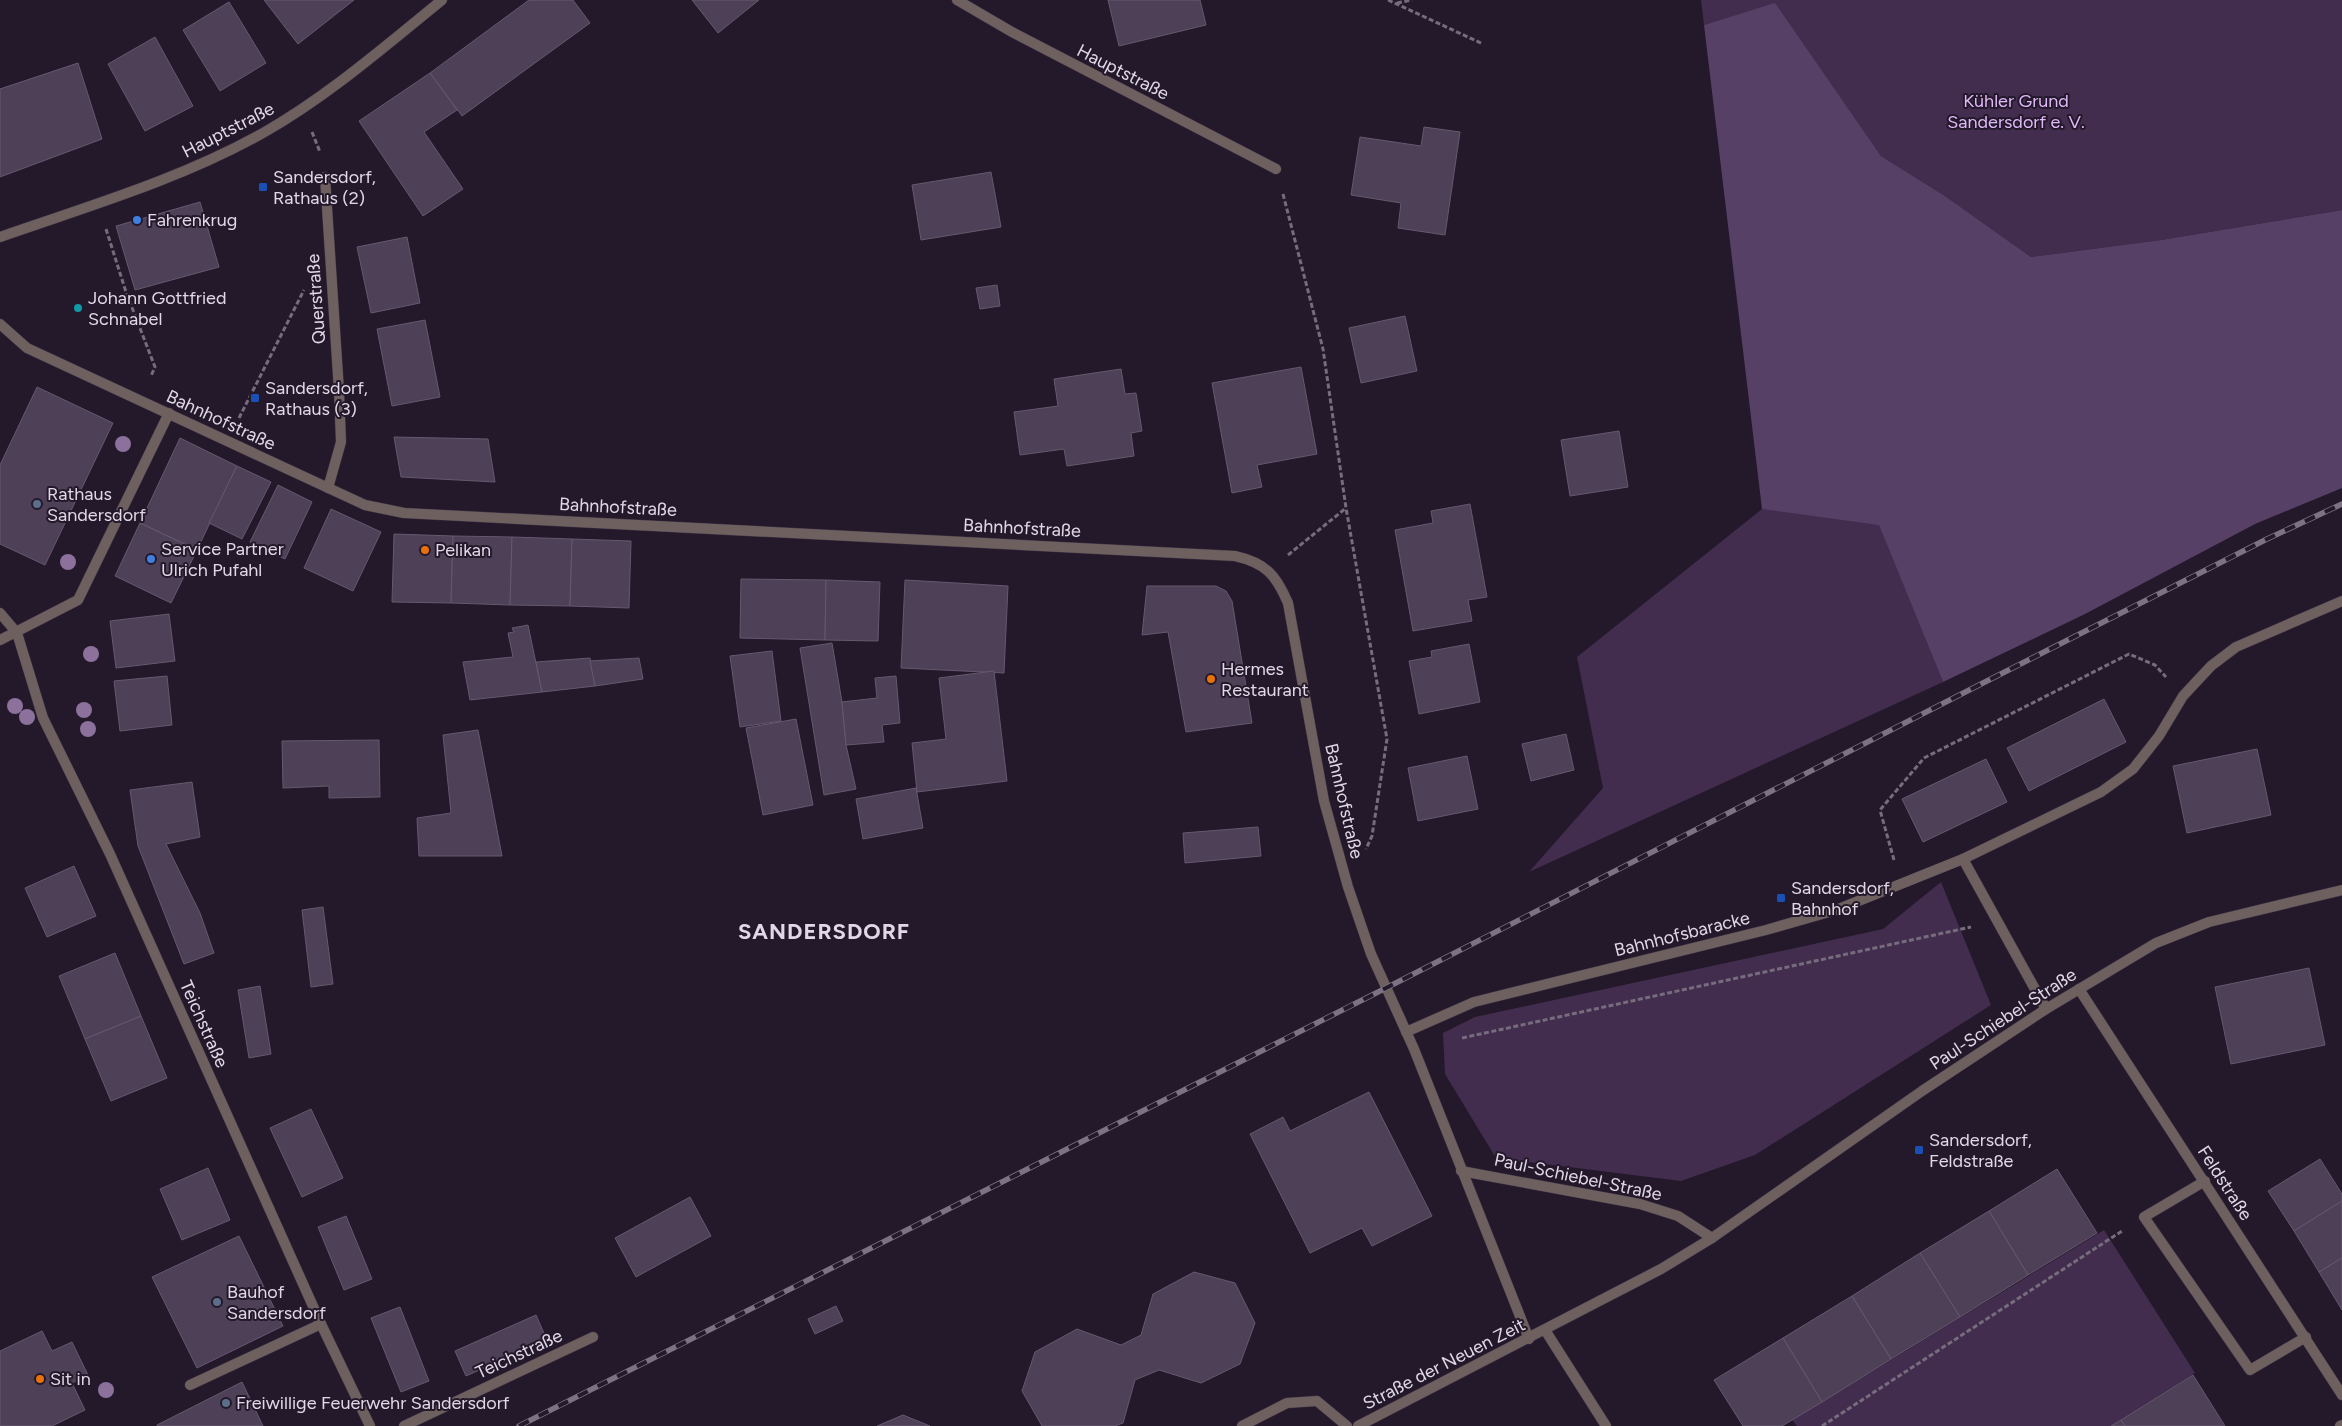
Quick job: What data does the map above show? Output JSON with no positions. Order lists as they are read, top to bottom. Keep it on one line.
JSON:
{"streets":{"street":["Hauptstraße","Querstraße","Bahnhofstraße","Bahnhofsbaracke","Paul-Schiebel-Straße","Teichstraße","Feldstraße","Straße der Neuen Zeit"]},"crossings":[["Querstraße","Bahnhofstraße"],["Bahnhofstraße","Bahnhofsbaracke"],["Bahnhofstraße","Paul-Schiebel-Straße"],["Bahnhofstraße","Straße der Neuen Zeit"],["Paul-Schiebel-Straße","Feldstraße"],["Paul-Schiebel-Straße","Straße der Neuen Zeit"]],"districts":["SANDERSDORF"],"parks":["Kühler Grund Sandersdorf e. V."],"places":{"transit":["Sandersdorf, Rathaus (2)","Sandersdorf, Rathaus (3)","Sandersdorf, Bahnhof","Sandersdorf, Feldstraße"],"other":["Fahrenkrug","Johann Gottfried Schnabel","Rathaus Sandersdorf","Pelikan","Service Partner Ulrich Pufahl","Hermes Restaurant","Bauhof Sandersdorf","Sit in","Freiwillige Feuerwehr Sandersdorf"]}}
